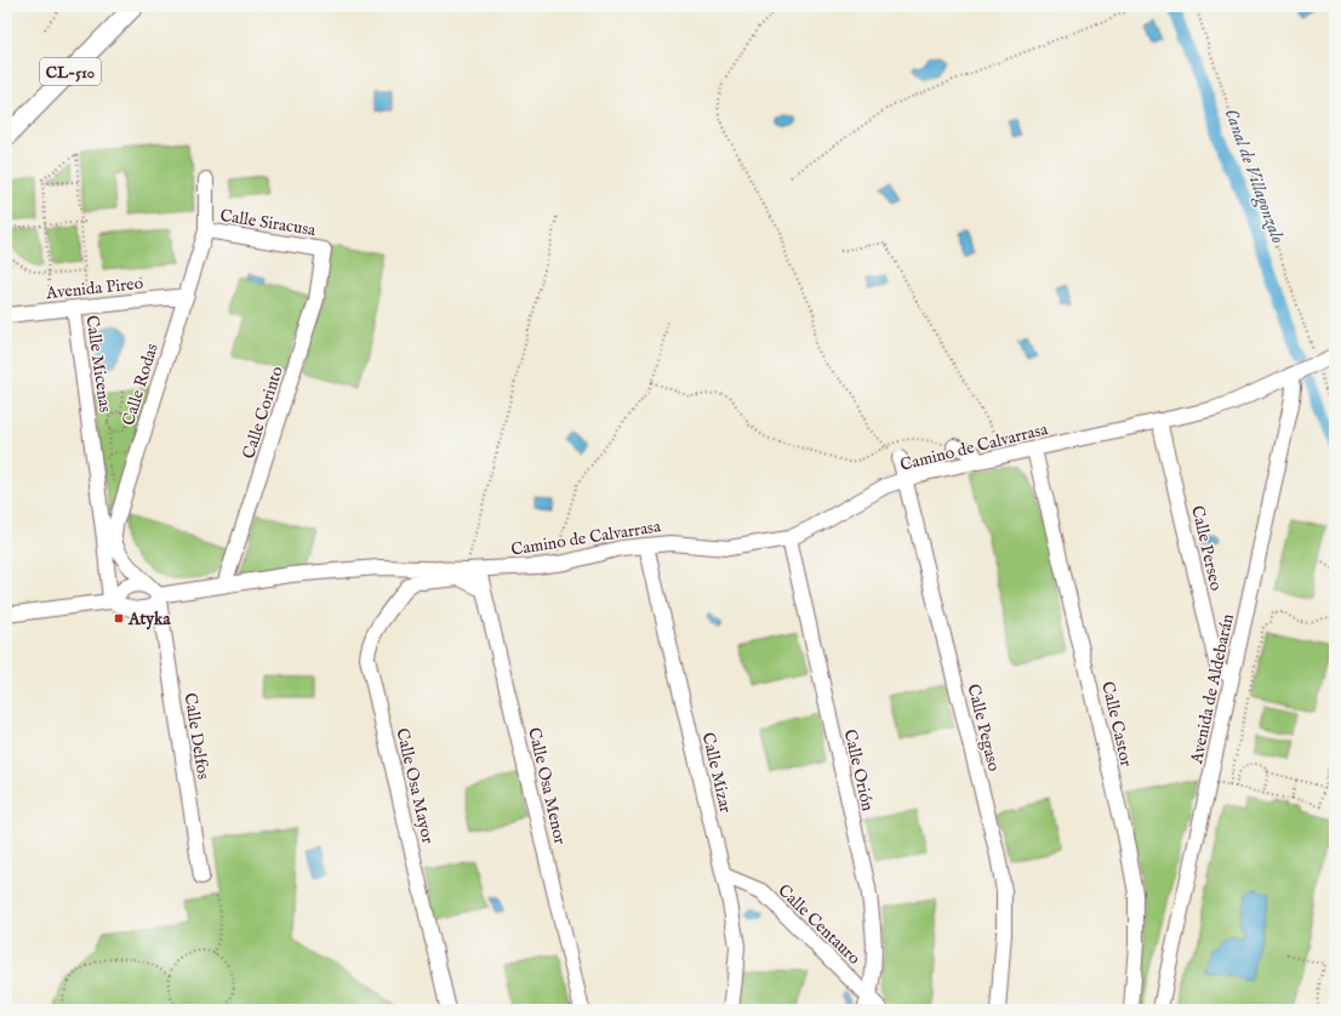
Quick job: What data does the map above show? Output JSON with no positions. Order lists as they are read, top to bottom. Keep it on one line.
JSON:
{"streets":{"main road":["CL-510"],"street":["Calle Siracusa","Avenida Pireo","Calle Micenas","Calle Rodas","Calle Corinto","Camino de Calvarrasa","Calle Perseo","Avenida de Aldebarán","Calle Castor","Calle Pegaso","Calle Delfos","Calle Orión","Calle Mizar","Calle Osa Mayor","Calle Osa Menor","Calle Centauro"]},"crossings":[["Calle Siracusa","Calle Rodas"],["Calle Siracusa","Calle Corinto"],["Avenida Pireo","Calle Micenas"],["Avenida Pireo","Calle Rodas"],["Calle Micenas","Calle Rodas"],["Calle Corinto","Camino de Calvarrasa"],["Camino de Calvarrasa","Calle Perseo"],["Camino de Calvarrasa","Avenida de Aldebarán"],["Camino de Calvarrasa","Calle Castor"],["Camino de Calvarrasa","Calle Pegaso"],["Camino de Calvarrasa","Calle Delfos"],["Camino de Calvarrasa","Calle Orión"],["Camino de Calvarrasa","Calle Mizar"],["Camino de Calvarrasa","Calle Osa Mayor"],["Camino de Calvarrasa","Calle Osa Menor"],["Calle Perseo","Avenida de Aldebarán"],["Calle Orión","Calle Centauro"],["Calle Mizar","Calle Centauro"],["Calle Osa Mayor","Calle Osa Menor"]],"water":["Canal de Villagonzalo"],"places":{"transit":["Atyka"]}}
